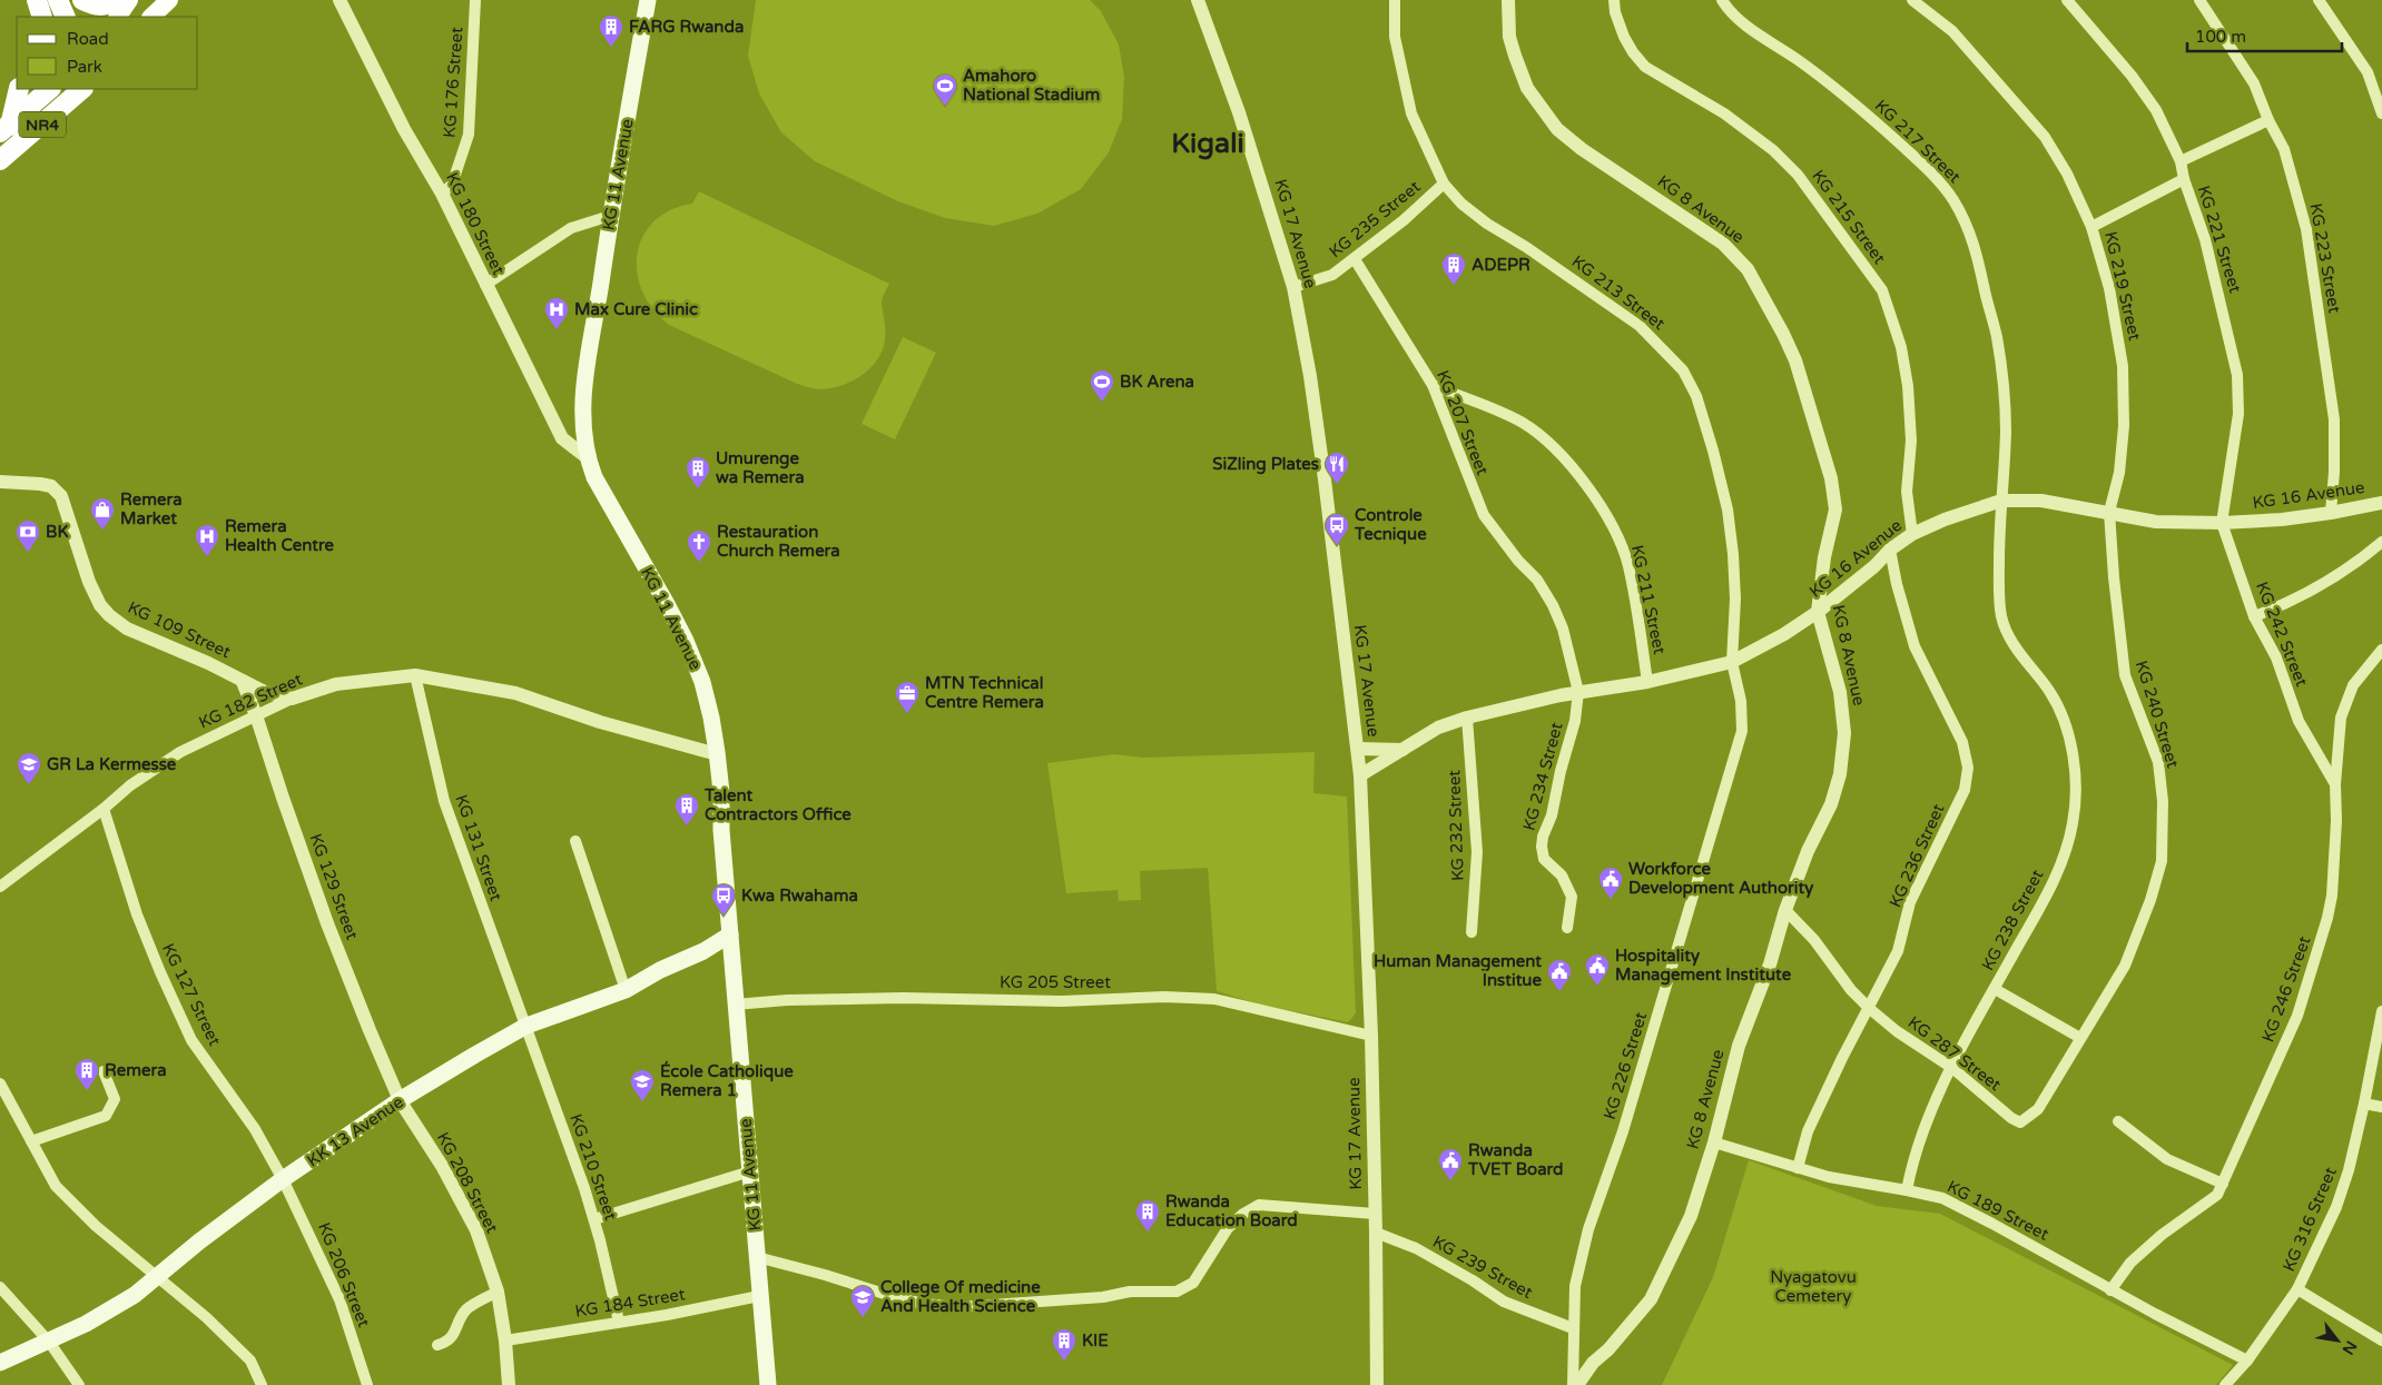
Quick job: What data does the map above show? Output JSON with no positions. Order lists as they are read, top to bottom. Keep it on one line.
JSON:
{"streets":{"highway":["NR4"],"main road":["KG 11 Avenue","KK 13 Avenue"],"street":["KG 176 Street","KG 217 Street","KG 8 Avenue","KG 215 Street","KG 235 Street","KG 180 Street","KG 17 Avenue","KG 221 Street","KG 223 Street","KG 219 Street","KG 213 Street","KG 207 Street","KG 16 Avenue","KG 211 Street","KG 109 Street","KG 242 Street","KG 182 Street","KG 240 Street","KG 234 Street","KG 232 Street","KG 131 Street","KG 236 Street","KG 129 Street","KG 238 Street","KG 205 Street","KG 246 Street","KG 127 Street","KG 287 Street","KG 226 Street","KG 210 Street","KG 208 Street","KG 189 Street","KG 316 Street","KG 239 Street","KG 206 Street","KG 184 Street"]},"crossings":[["KG 176 Street","KG 180 Street"],["KG 217 Street","KG 16 Avenue"],["KG 217 Street","KG 238 Street"],["KG 11 Avenue","KG 180 Street"],["KG 11 Avenue","KG 182 Street"],["KG 11 Avenue","KG 205 Street"],["KG 11 Avenue","KK 13 Avenue"],["KG 11 Avenue","KG 184 Street"],["KG 8 Avenue","KG 16 Avenue"],["KG 8 Avenue","KG 287 Street"],["KG 8 Avenue","KG 189 Street"],["KG 215 Street","KG 16 Avenue"],["KG 235 Street","KG 17 Avenue"],["KG 235 Street","KG 213 Street"],["KG 235 Street","KG 207 Street"],["KG 17 Avenue","KG 16 Avenue"],["KG 17 Avenue","KG 205 Street"],["KG 17 Avenue","KG 239 Street"],["KG 221 Street","KG 16 Avenue"],["KG 221 Street","KG 242 Street"],["KG 223 Street","KG 16 Avenue"],["KG 219 Street","KG 16 Avenue"],["KG 219 Street","KG 240 Street"],["KG 213 Street","KG 16 Avenue"],["KG 213 Street","KG 226 Street"],["KG 207 Street","KG 16 Avenue"],["KG 207 Street","KG 211 Street"],["KG 207 Street","KG 234 Street"],["KG 16 Avenue","KG 211 Street"],["KG 16 Avenue","KG 242 Street"],["KG 16 Avenue","KG 240 Street"],["KG 16 Avenue","KG 234 Street"],["KG 16 Avenue","KG 232 Street"],["KG 16 Avenue","KG 236 Street"],["KG 16 Avenue","KG 238 Street"],["KG 16 Avenue","KG 226 Street"],["KG 109 Street","KG 182 Street"],["KG 109 Street","KG 129 Street"],["KG 242 Street","KG 246 Street"],["KG 182 Street","KG 131 Street"],["KG 182 Street","KG 129 Street"],["KG 182 Street","KG 127 Street"],["KG 240 Street","KG 287 Street"],["KG 131 Street","KK 13 Avenue"],["KG 131 Street","KG 210 Street"],["KG 236 Street","KG 287 Street"],["KG 236 Street","KG 189 Street"],["KG 129 Street","KK 13 Avenue"],["KG 129 Street","KG 208 Street"],["KG 238 Street","KG 287 Street"],["KG 238 Street","KG 189 Street"],["KG 246 Street","KG 189 Street"],["KG 127 Street","KK 13 Avenue"],["KG 127 Street","KG 206 Street"],["KG 226 Street","KG 239 Street"],["KK 13 Avenue","KG 210 Street"],["KK 13 Avenue","KG 208 Street"],["KK 13 Avenue","KG 206 Street"],["KG 210 Street","KG 184 Street"],["KG 208 Street","KG 184 Street"],["KG 189 Street","KG 316 Street"]],"districts":["Kigali"],"parks":["Nyagatovu Cemetery"],"places":{"building":["FARG Rwanda","ADEPR","Umurenge wa Remera","Talent Contractors Office","Remera","Rwanda Education Board","KIE"],"sports":["Amahoro National Stadium","BK Arena"],"hospital":["Max Cure Clinic","Remera Health Centre"],"restaurant":["SiZling Plates"],"shop":["Remera Market"],"bus stop":["Controle Tecnique","Kwa Rwahama"],"bank":["BK"],"church":["Restauration Church Remera"],"office":["MTN Technical Centre Remera"],"school or university":["GR La Kermesse","École Catholique Remera 1","College Of medicine And Health Science"],"public building":["Workforce Development Authority","Hospitality Management Institute","Human Management Institue","Rwanda TVET Board"]},"legend":["Road","Park"],"scale_bar":"100 m","north":"bottom right"}
